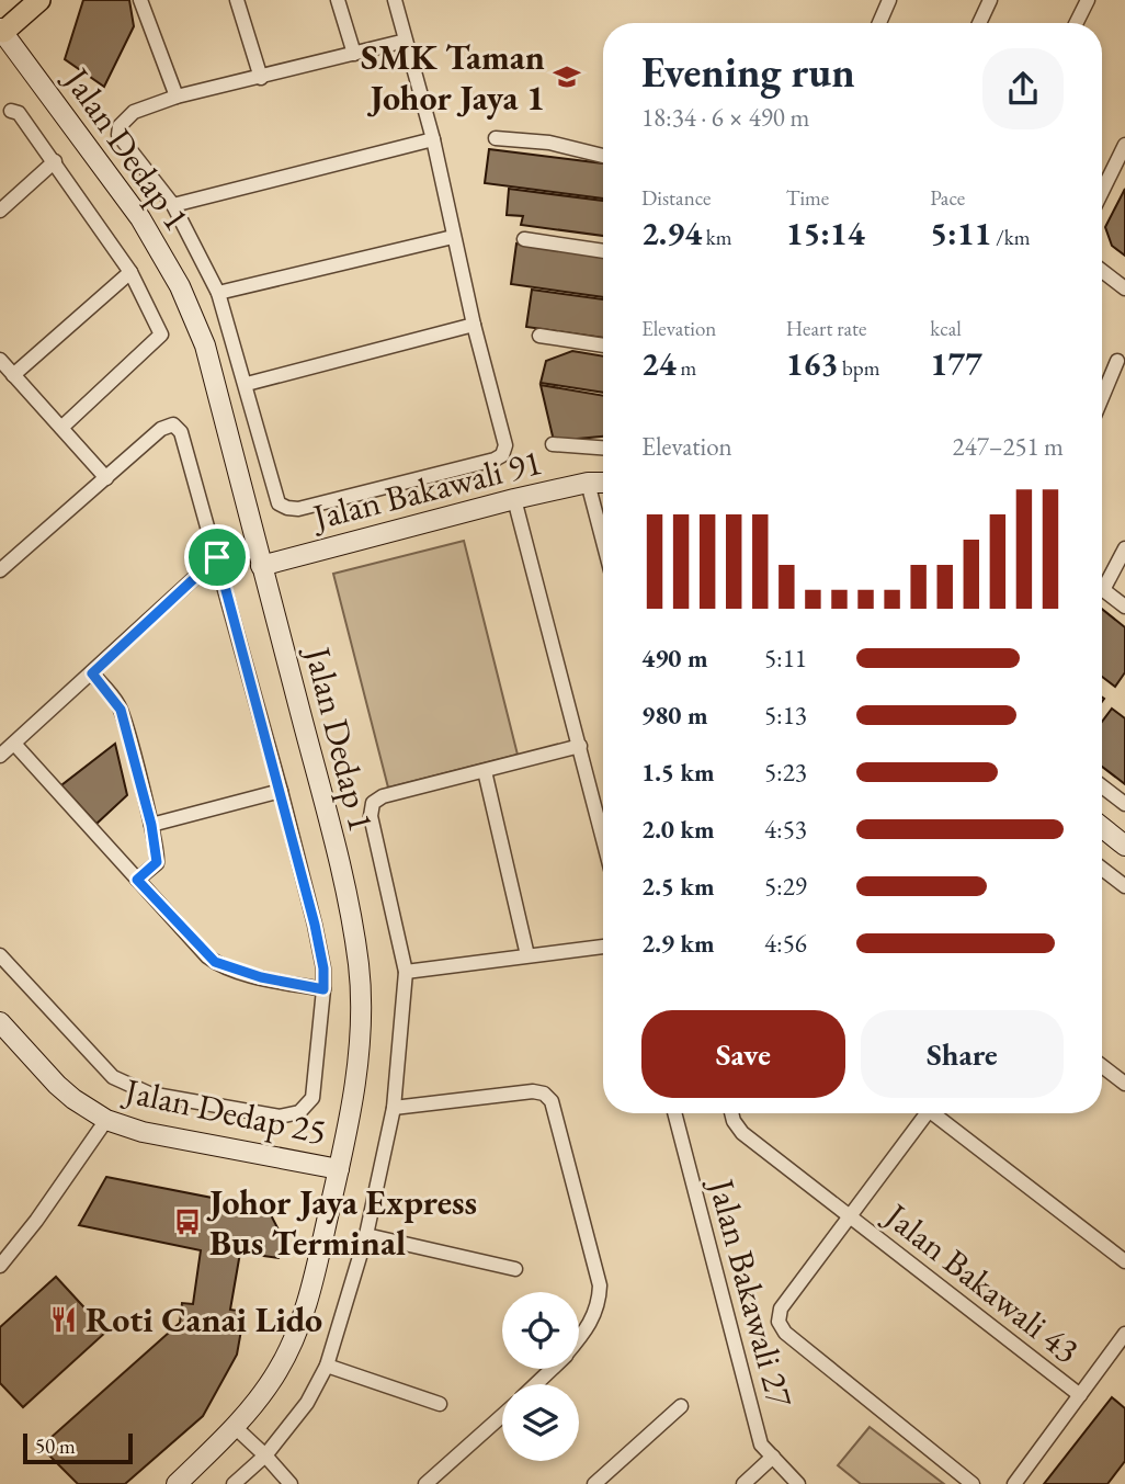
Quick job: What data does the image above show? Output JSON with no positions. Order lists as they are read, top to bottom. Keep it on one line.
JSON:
{"streets":{"main road":["Jalan Dedap 1","Jalan Bakawali 91","Jalan Dedap 25"],"street":["Jalan Bakawali 43","Jalan Bakawali 27"]},"crossings":[["Jalan Dedap 1","Jalan Bakawali 91"],["Jalan Dedap 1","Jalan Dedap 25"]],"places":{"school or university":["SMK Taman Johor Jaya 1"],"bus stop":["Johor Jaya Express Bus Terminal"],"restaurant":["Roti Canai Lido"]},"scale_bar":"50 m","page":{"heading":["Evening run","18:34 · 6 × 490 m"],"stats":[["Distance","2.94 km"],["Time","15:14"],["Pace","5:11 /km"],["Elevation","24 m"],["Heart rate","163 bpm"],["kcal","177"]],"chart":["Elevation","247–251 m"],"list":[{"name":"490 m","note":"5:11"},{"name":"980 m","note":"5:13"},{"name":"1.5 km","note":"5:23"},{"name":"2.0 km","note":"4:53"},{"name":"2.5 km","note":"5:29"},{"name":"2.9 km","note":"4:56"}],"buttons":["Save","Share"],"scale":"50 m"}}
